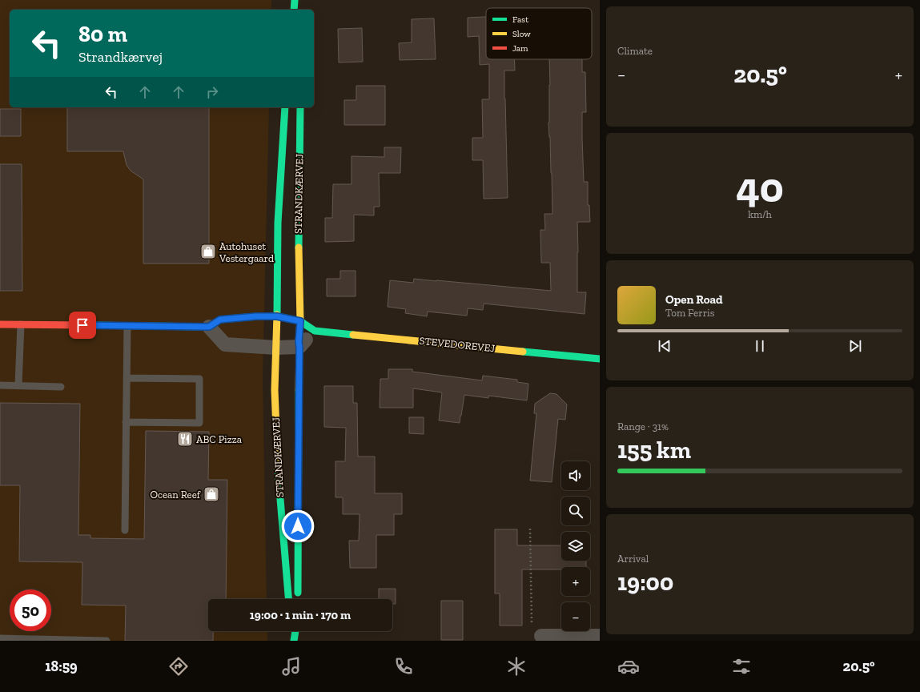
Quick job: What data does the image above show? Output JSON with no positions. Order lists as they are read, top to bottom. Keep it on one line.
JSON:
{"streets":{"main road":["STRANDKÆRVEJ","STEVEDOREVEJ"]},"crossings":[["STRANDKÆRVEJ","STEVEDOREVEJ"]],"places":{"shop":["Autohuset Vestergaard","Ocean Reef"],"restaurant":["ABC Pizza"]},"legend":["Fast","Slow","Jam"],"page":{"tile":["Climate",["40","km/h"],["Range · 31%","155 km"],["Arrival","19:00"]],"turn":["80 m","Strandkærvej"],"heat":["−","20.5°","+"],"song":["Open Road","Tom Ferris"],"map_buttons":["+","−"],"limit":"50","trip":"19:00 · 1 min · 170 m","tabs":["18:59","20.5°"]}}
